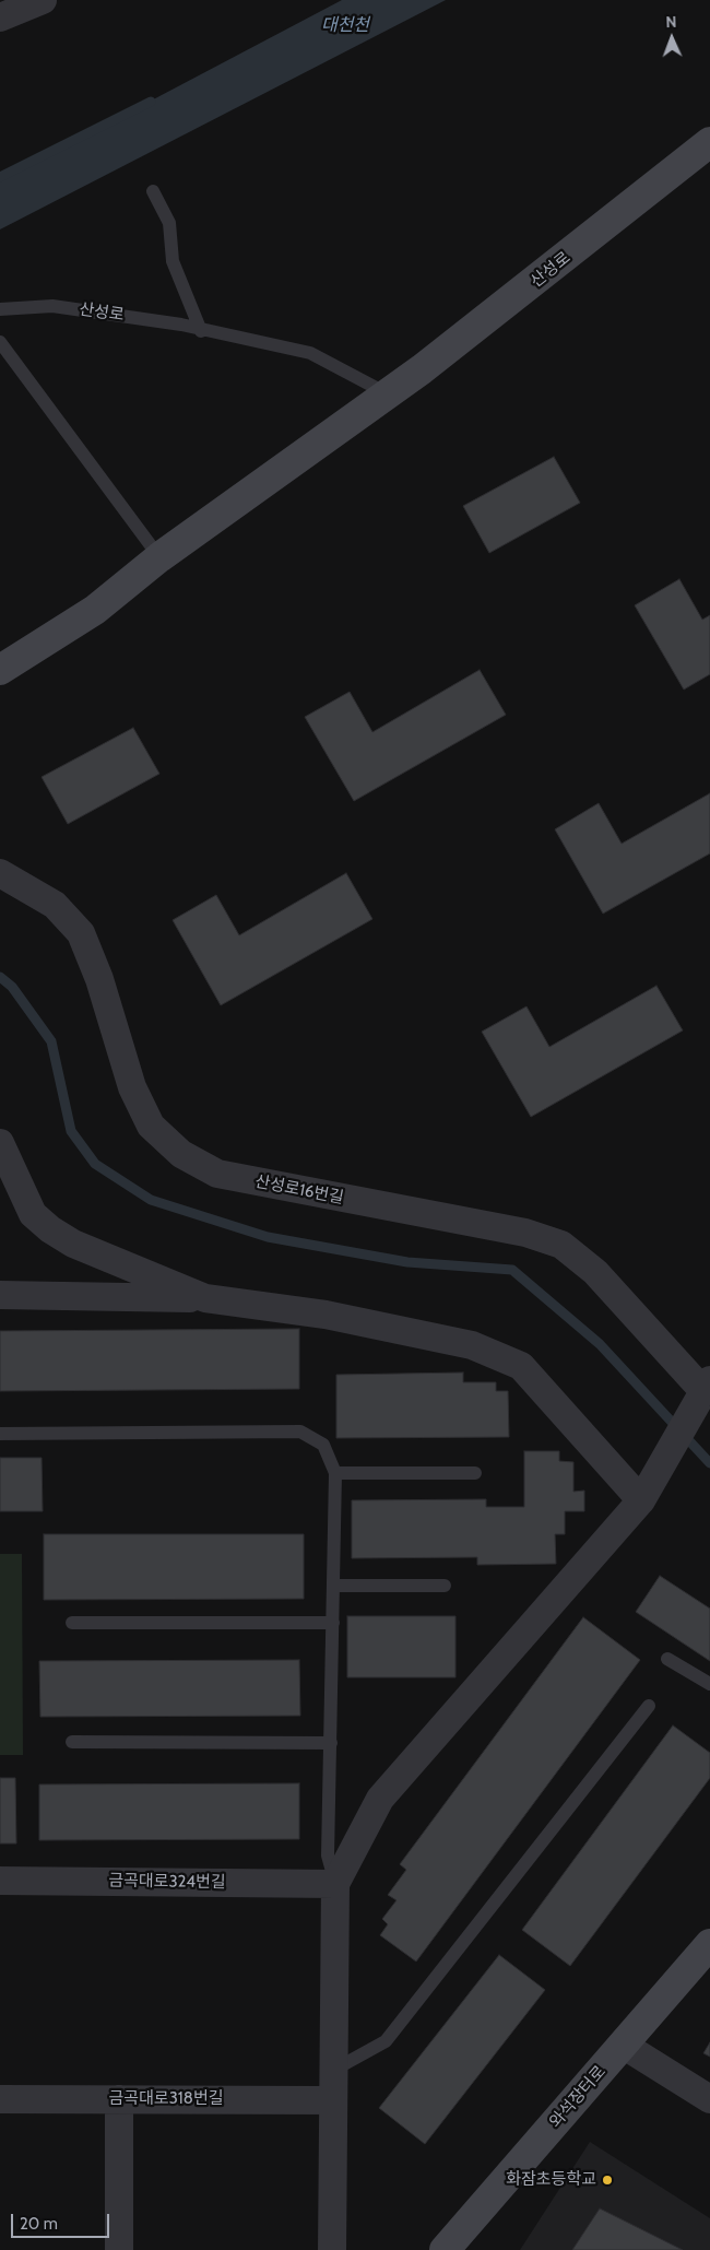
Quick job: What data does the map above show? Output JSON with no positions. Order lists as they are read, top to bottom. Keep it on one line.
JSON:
{"streets":{"main road":["산성로","와석장터로"],"street":["산성로16번길","금곡대로324번길","금곡대로318번길"]},"water":["대천천"],"places":["화잠초등학교"],"scale_bar":"20 m","north":"top"}
